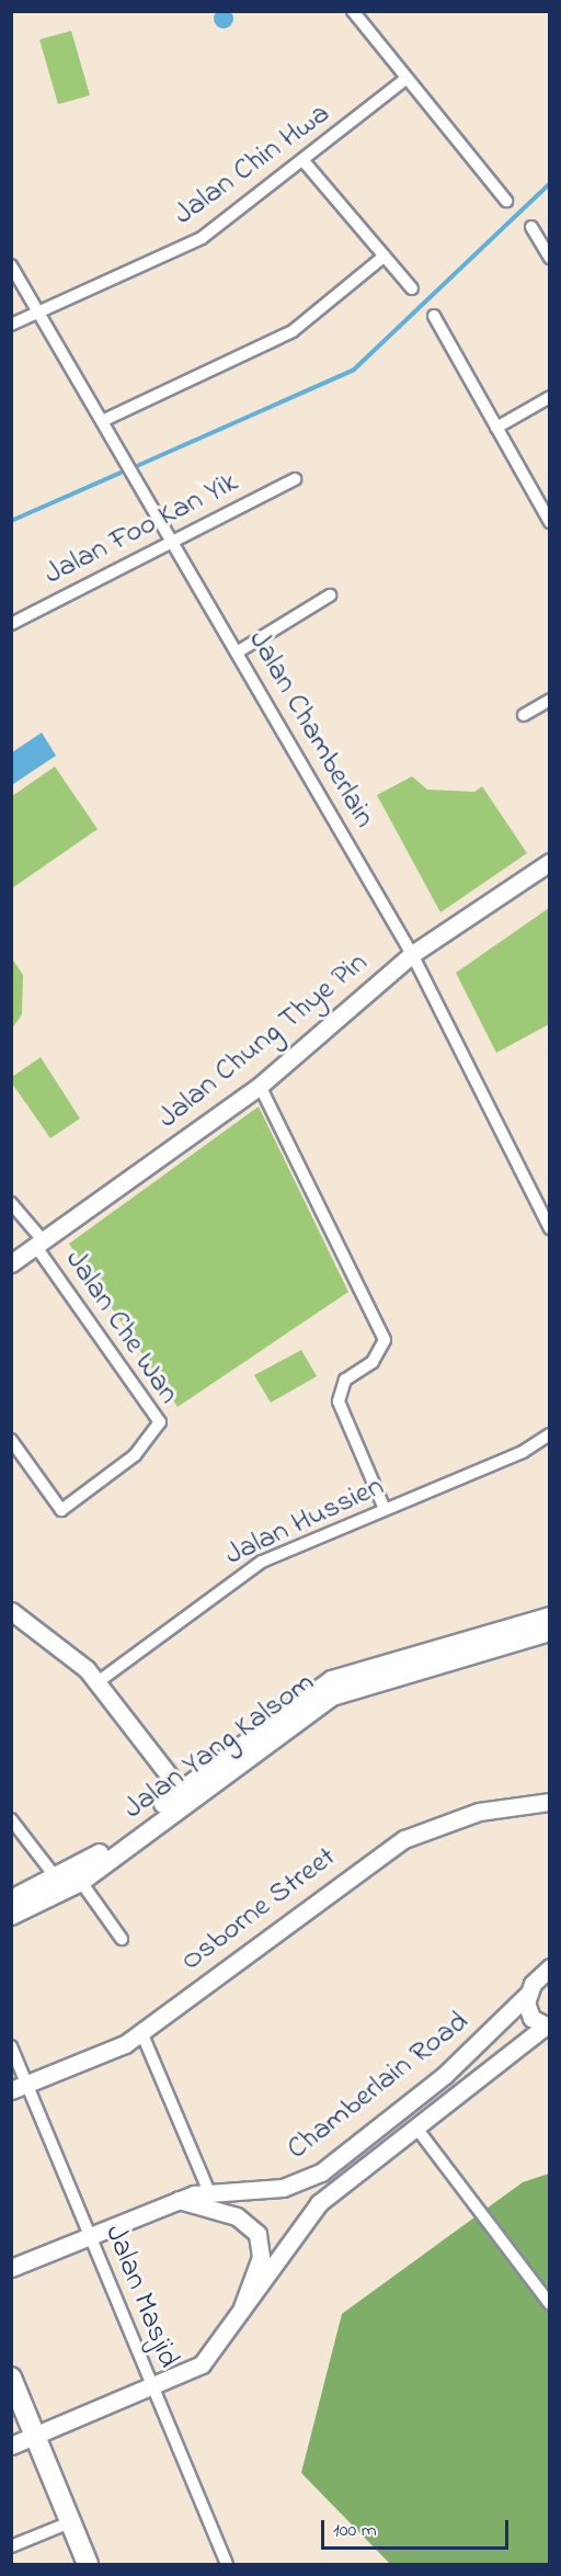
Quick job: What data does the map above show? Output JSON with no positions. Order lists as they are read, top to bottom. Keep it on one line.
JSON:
{"streets":{"main road":["Jalan Chung Thye Pin","Jalan Yang Kalsom","Osborne Street","Chamberlain Road"],"street":["Jalan Chin Hwa","Jalan Foo Kan Yik","Jalan Chamberlain","Jalan Che Wan","Jalan Hussien","Jalan Masjid"]},"crossings":[["Jalan Chin Hwa","Jalan Chamberlain"],["Jalan Foo Kan Yik","Jalan Chamberlain"],["Jalan Chamberlain","Jalan Chung Thye Pin"],["Jalan Chung Thye Pin","Jalan Che Wan"],["Osborne Street","Jalan Masjid"],["Chamberlain Road","Jalan Masjid"]],"scale_bar":"100 m"}
